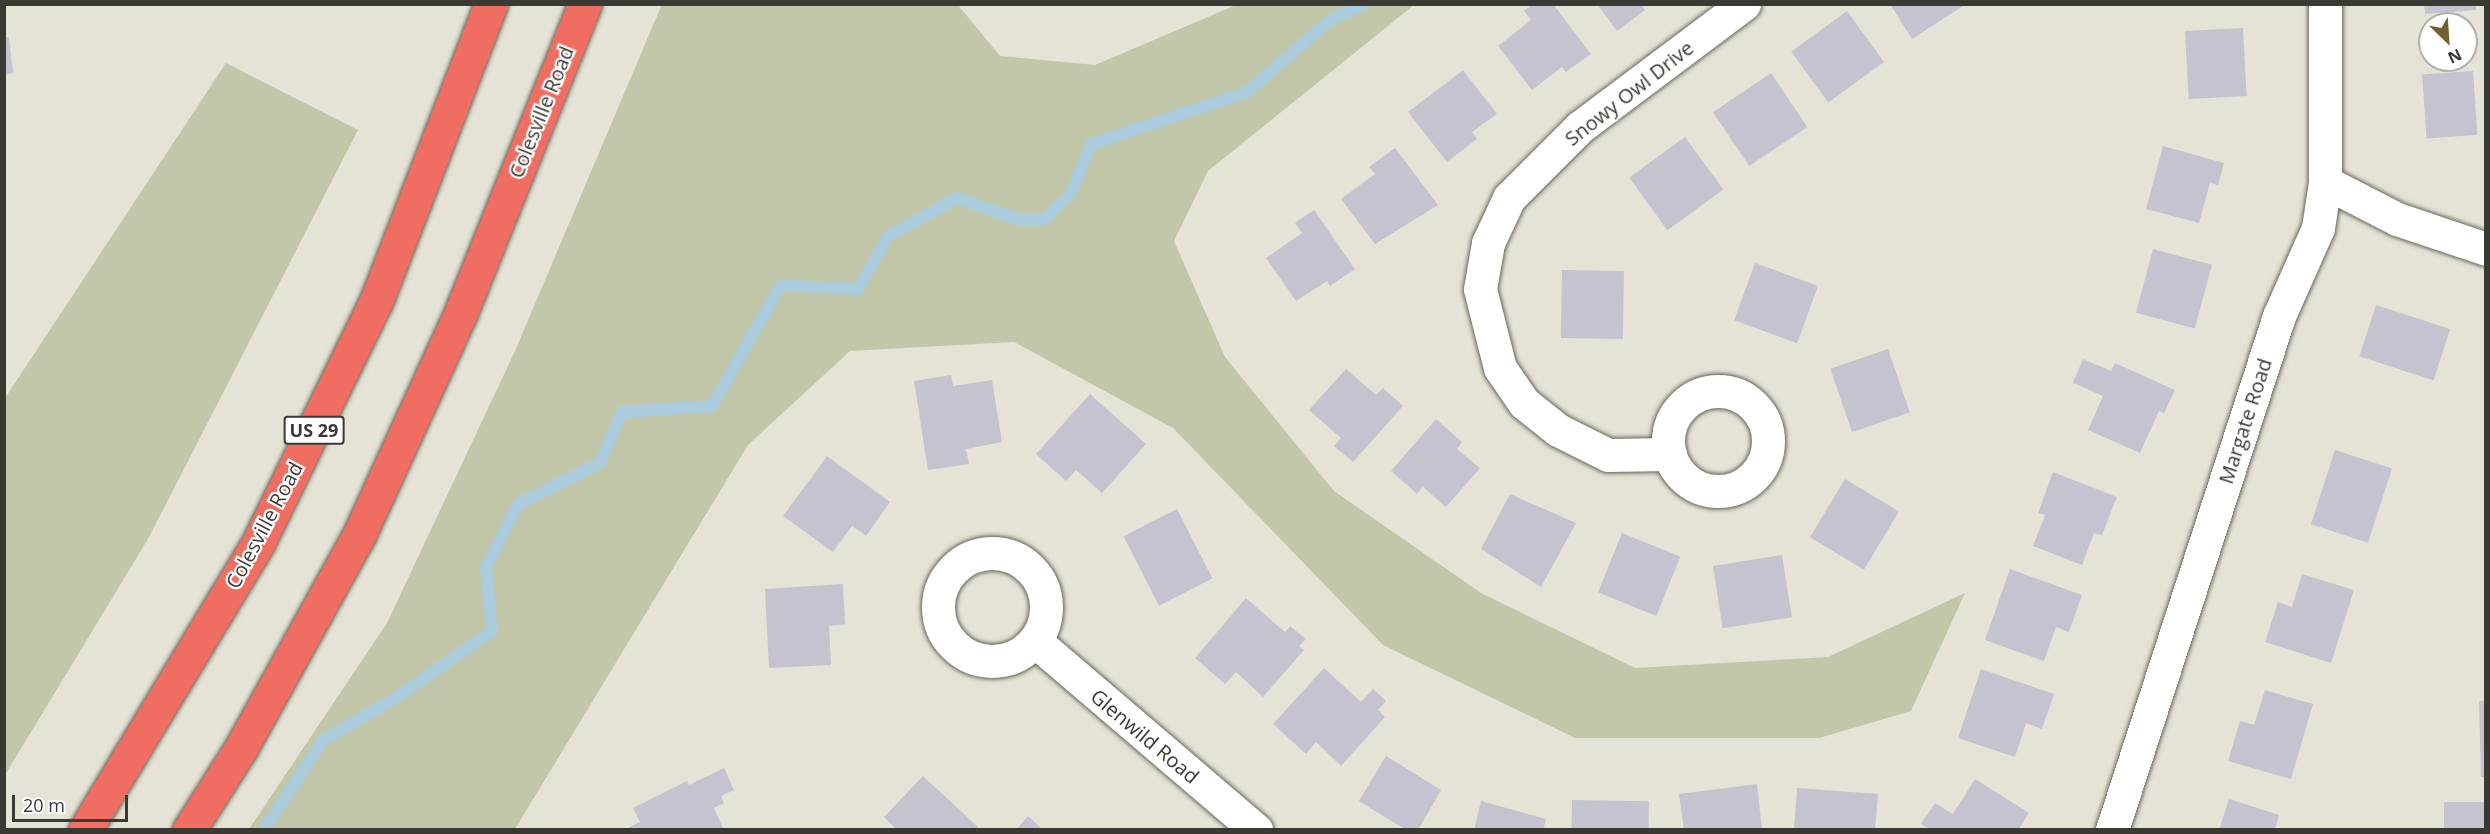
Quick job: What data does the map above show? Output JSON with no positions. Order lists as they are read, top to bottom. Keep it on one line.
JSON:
{"streets":{"highway":["Colesville Road","US 29"],"street":["Snowy Owl Drive","Margate Road","Glenwild Road"]},"scale_bar":"20 m","north":"bottom right"}
